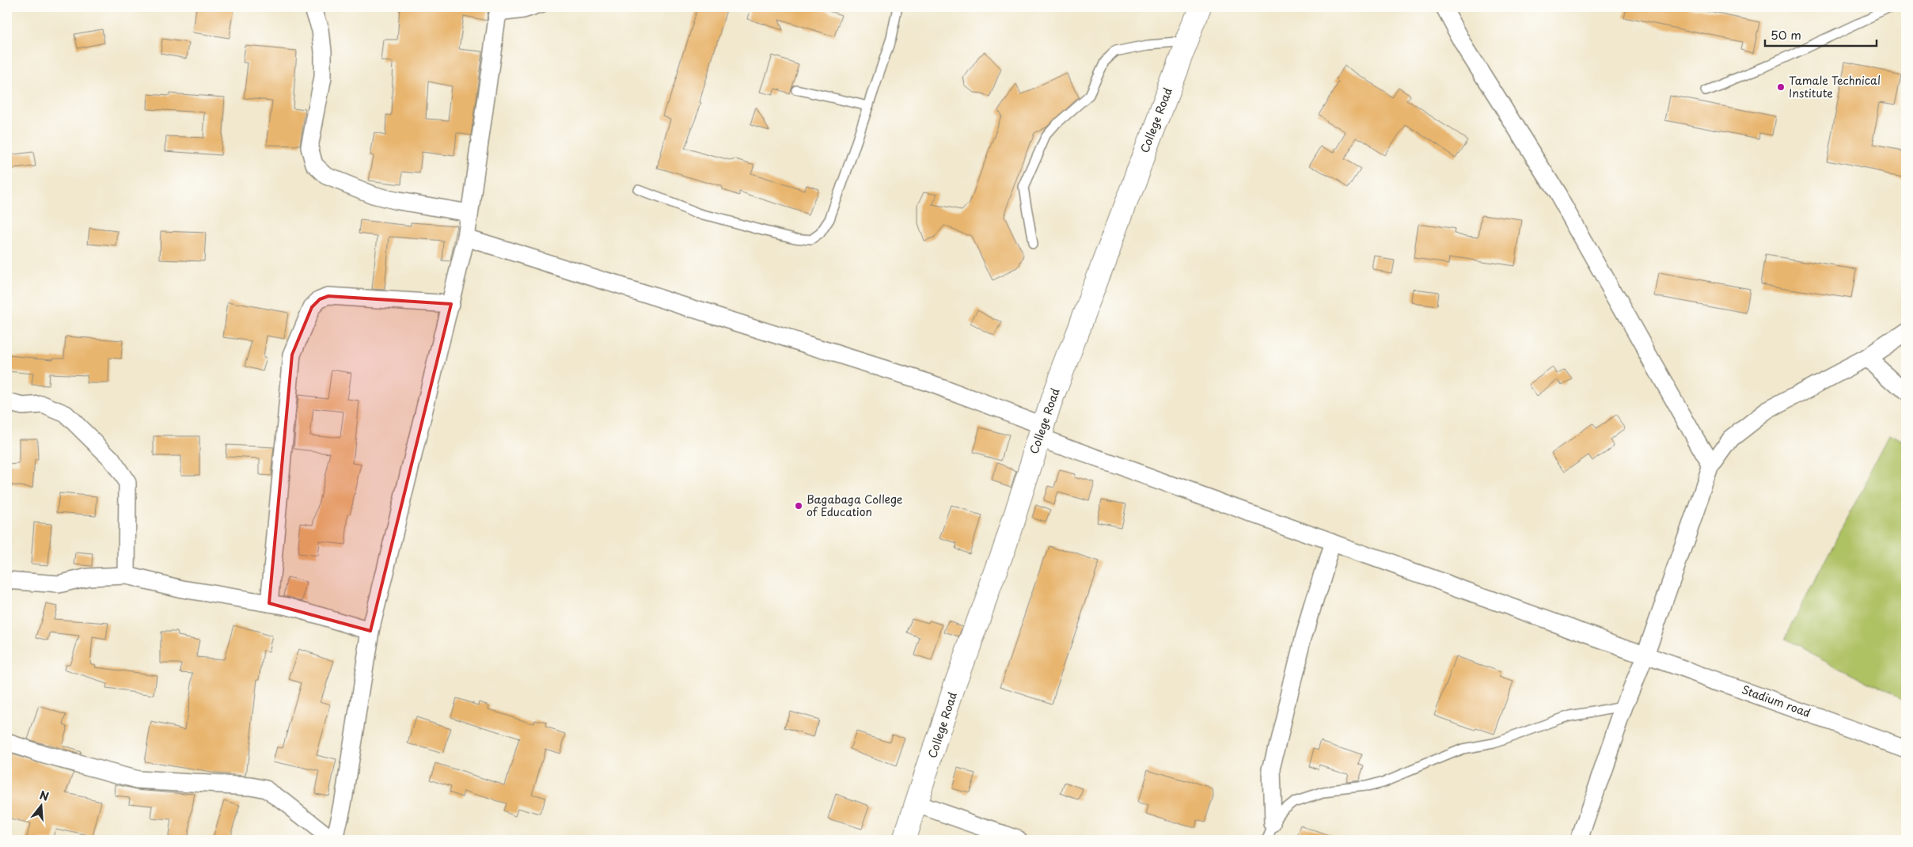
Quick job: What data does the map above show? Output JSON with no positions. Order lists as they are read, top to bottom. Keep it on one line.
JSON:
{"streets":{"street":["College Road","Stadium road"]},"crossings":[["College Road","Stadium road"]],"places":["Tamale Technical Institute","Bagabaga College of Education"],"scale_bar":"50 m","north":"top"}
